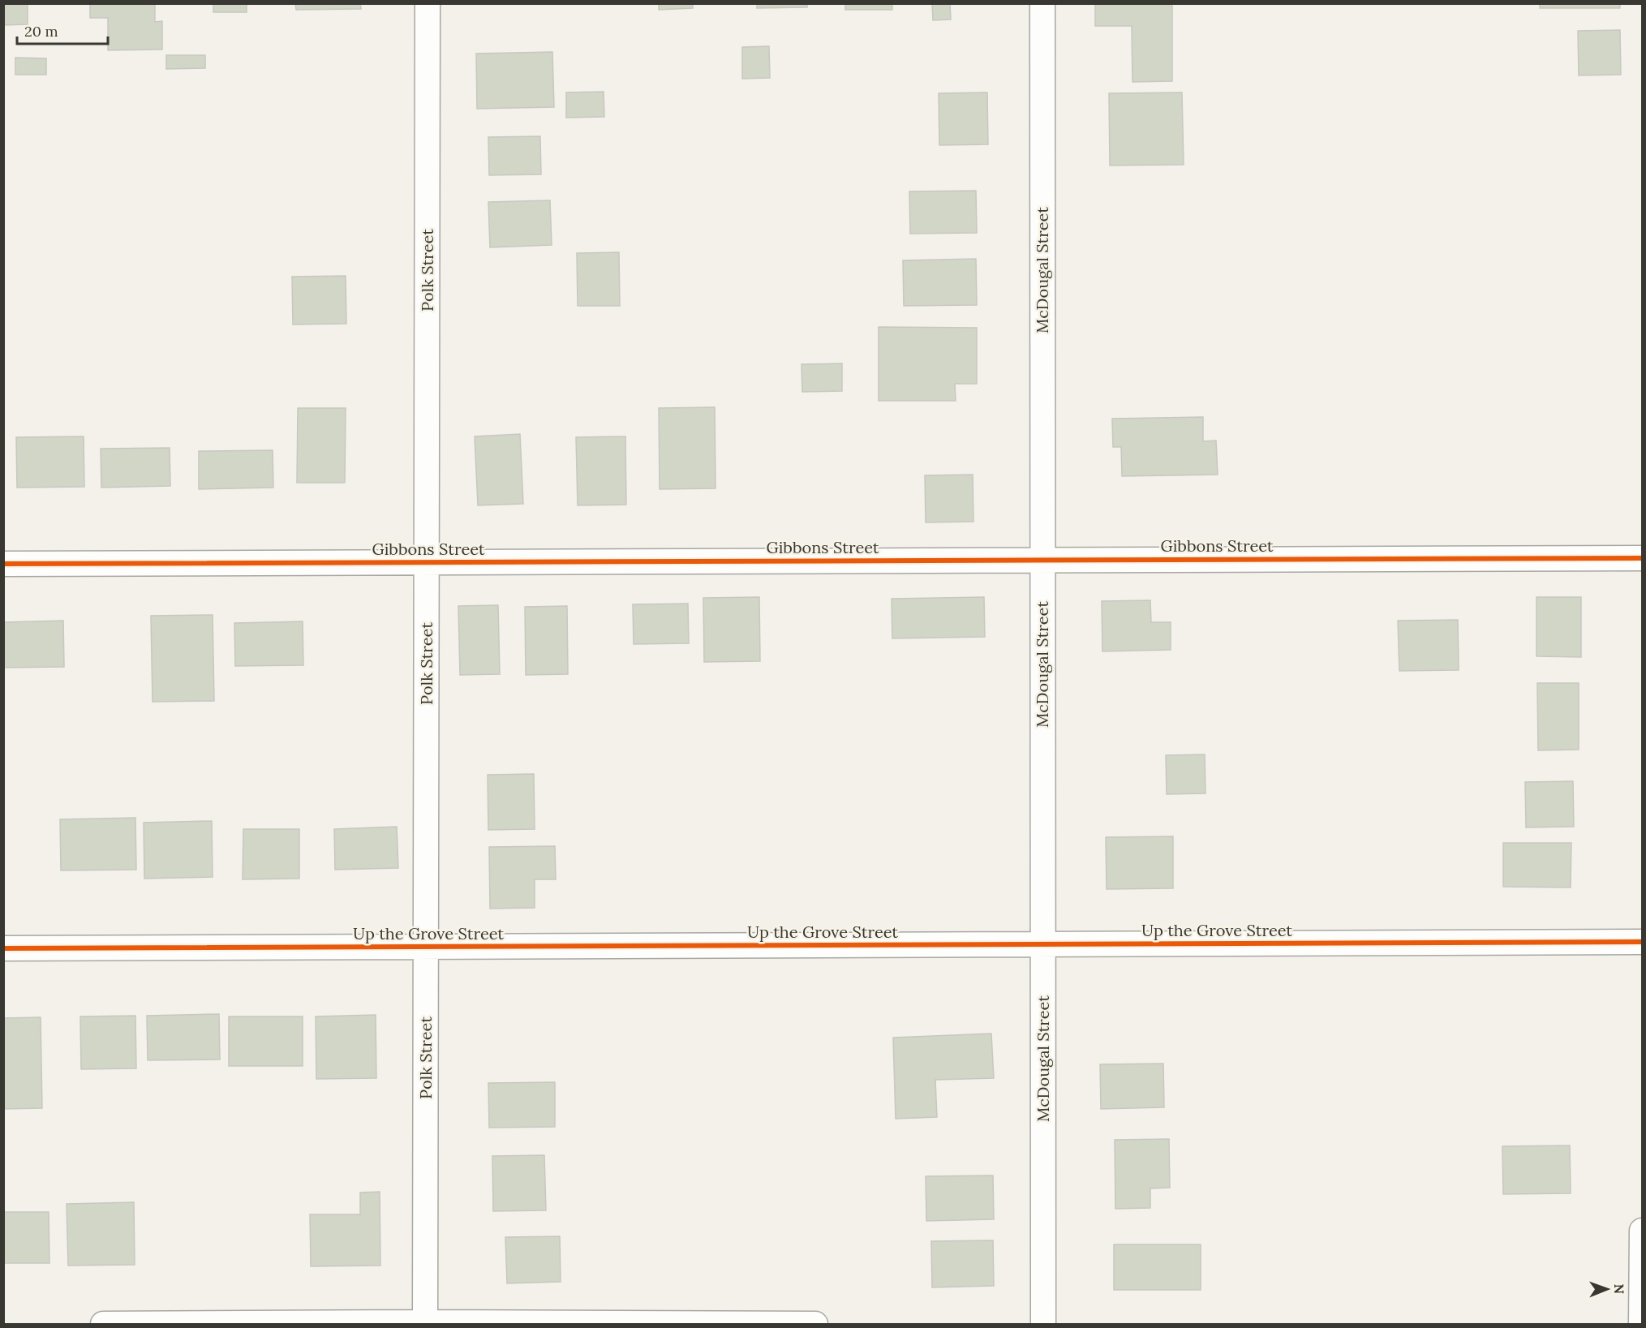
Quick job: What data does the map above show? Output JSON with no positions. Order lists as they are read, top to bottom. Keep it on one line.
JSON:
{"streets":{"street":["Polk Street","McDougal Street","Gibbons Street","Up the Grove Street"]},"crossings":[["Polk Street","Gibbons Street"],["Polk Street","Up the Grove Street"],["McDougal Street","Gibbons Street"],["McDougal Street","Up the Grove Street"]],"scale_bar":"20 m","north":"right"}
